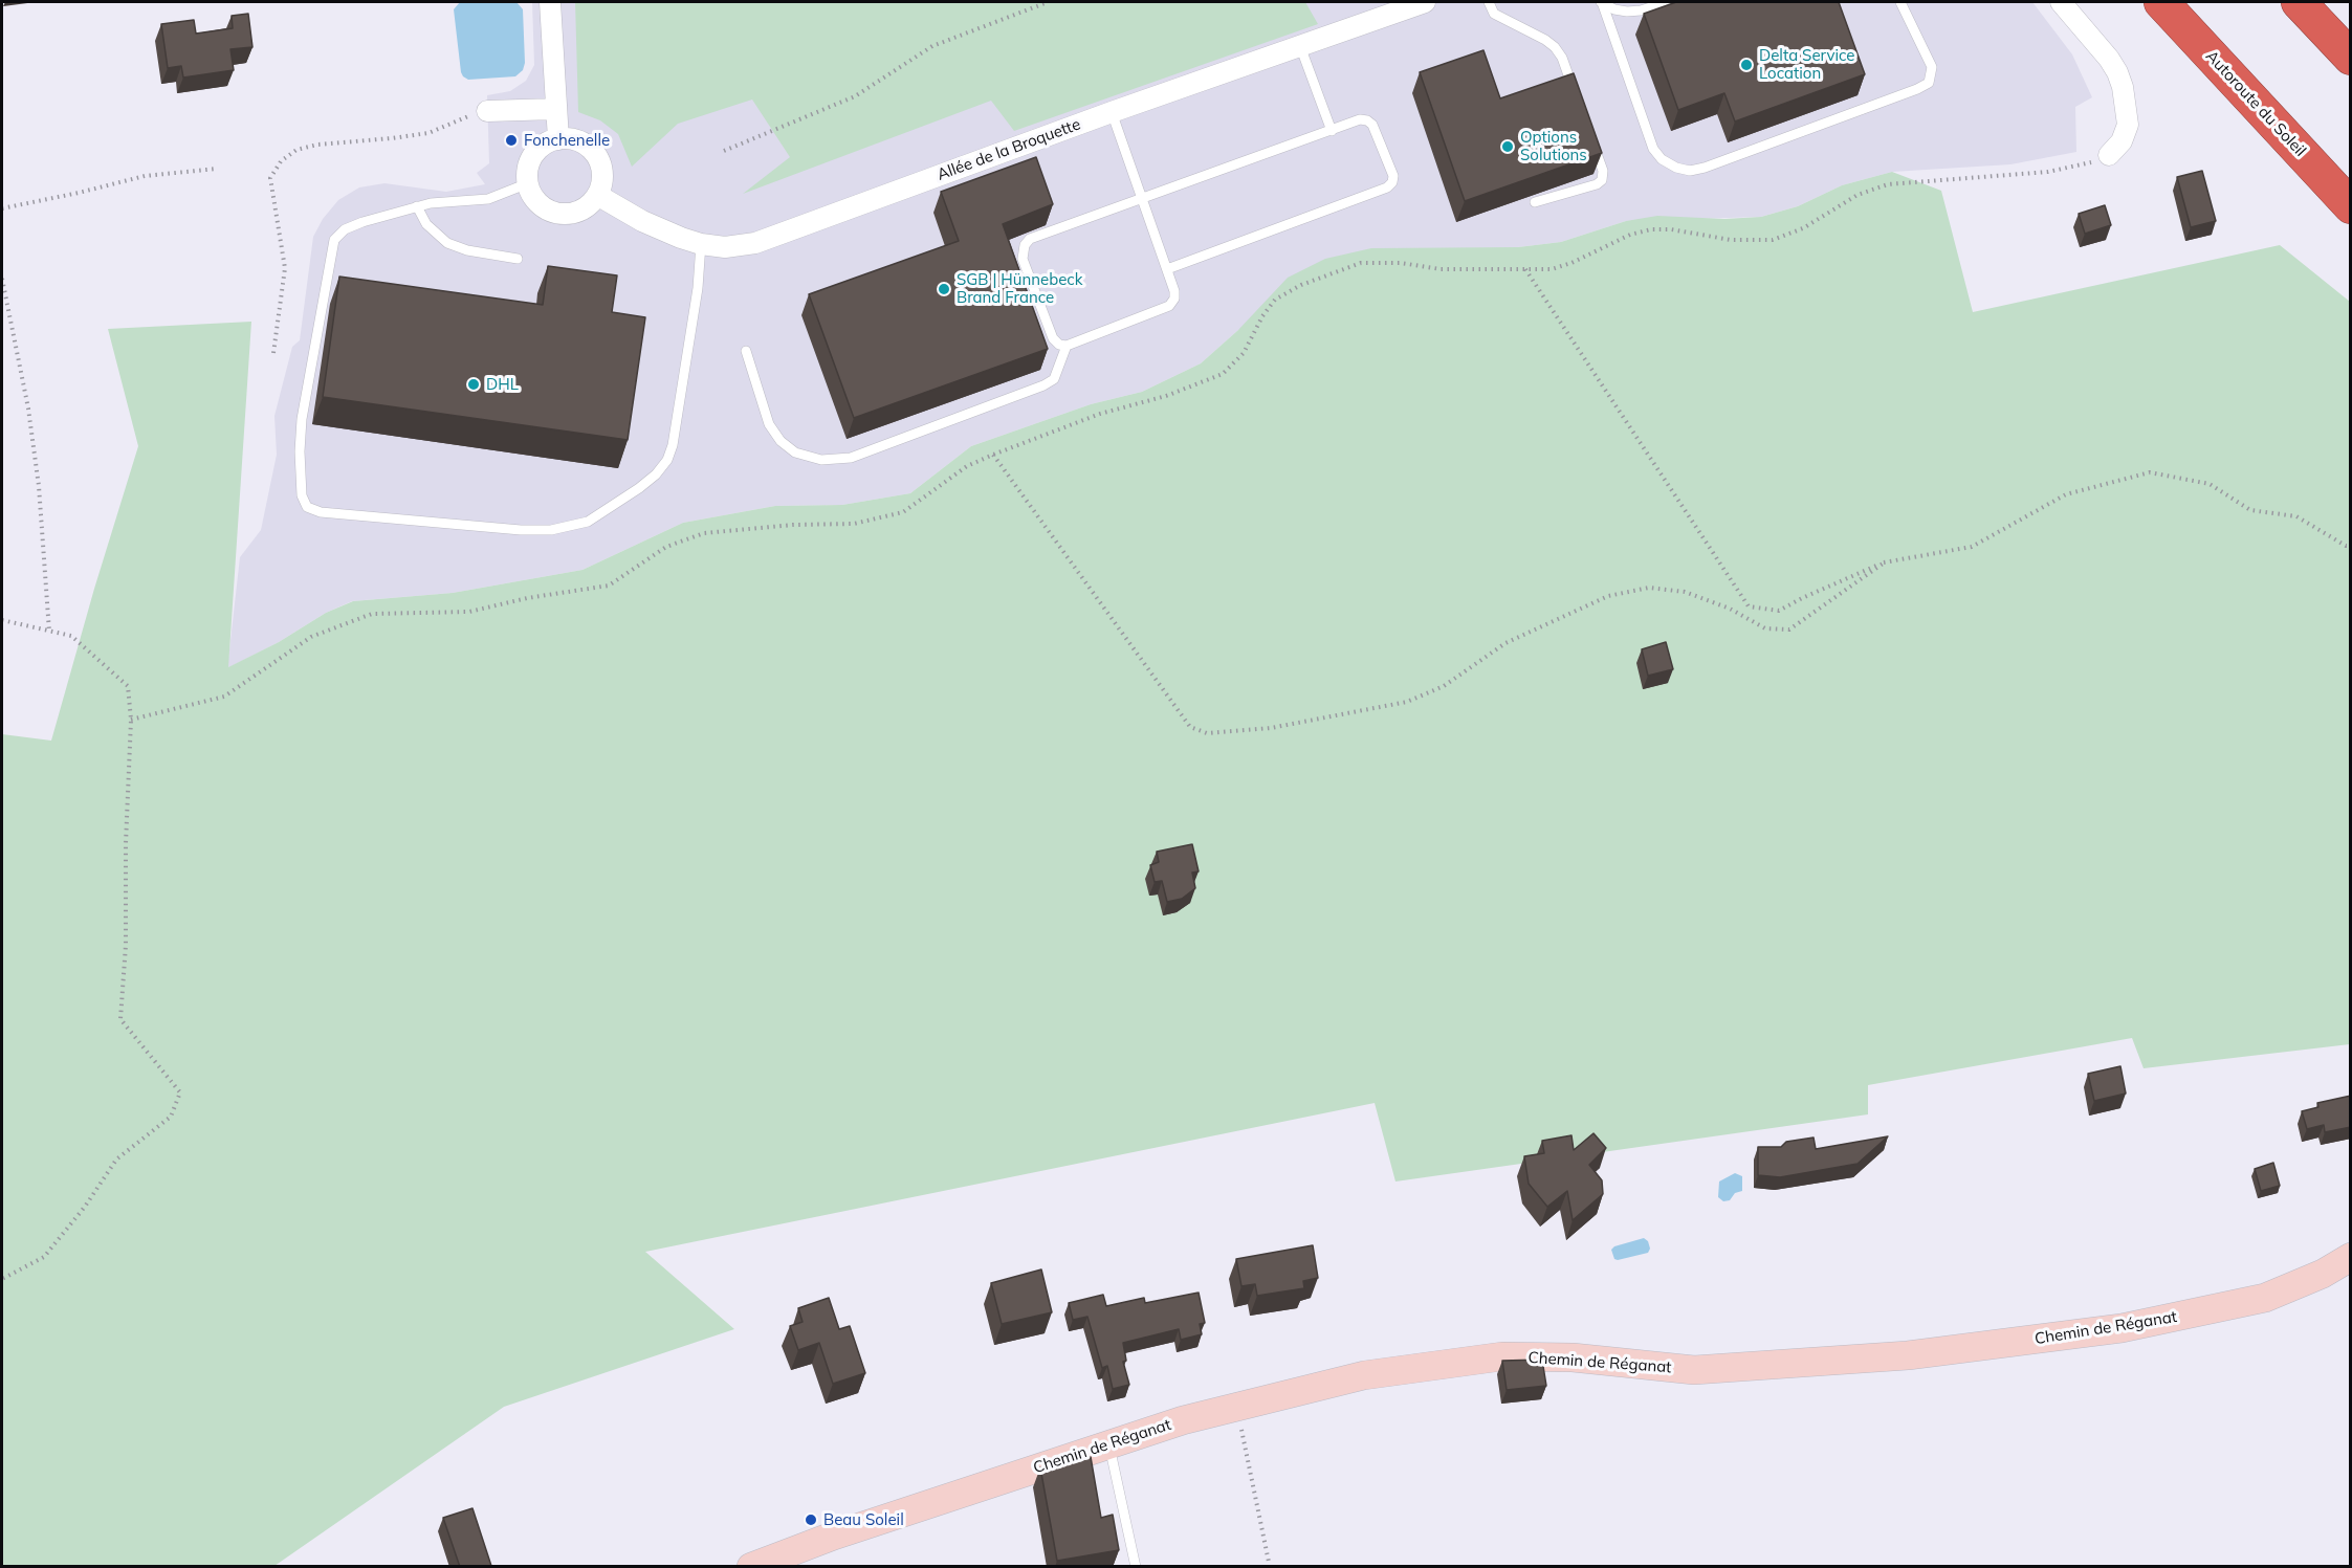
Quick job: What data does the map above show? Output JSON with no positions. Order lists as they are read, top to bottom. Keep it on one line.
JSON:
{"streets":{"highway":["Autoroute du Soleil"],"street":["Allée de la Broquette","Chemin de Réganat"]},"places":["Delta Service Location","Fonchenelle","Options Solutions","SGB | Hünnebeck Brand France","DHL","Beau Soleil"]}
